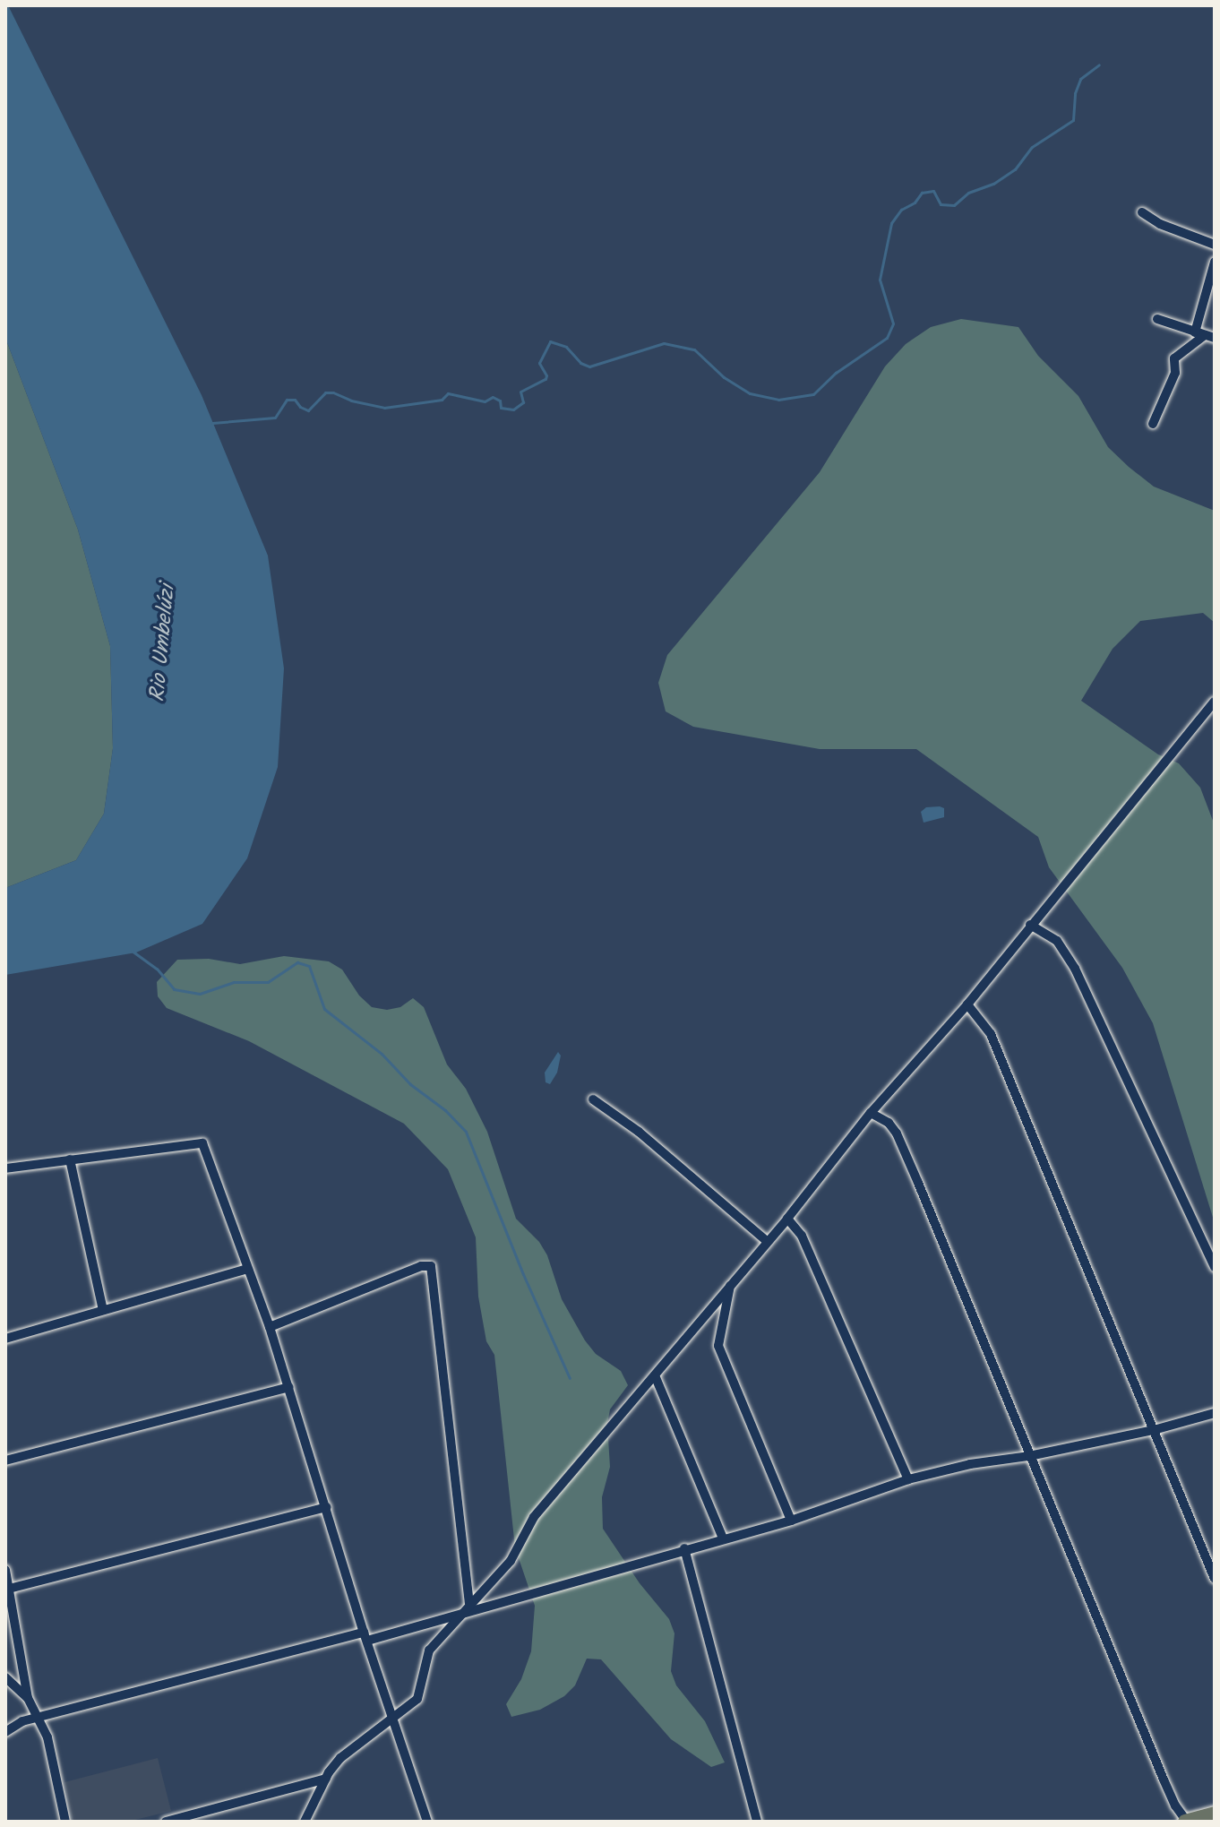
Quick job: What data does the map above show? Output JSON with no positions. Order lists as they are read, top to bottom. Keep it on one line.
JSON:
{"water":["Rio Umbelúzi"]}
